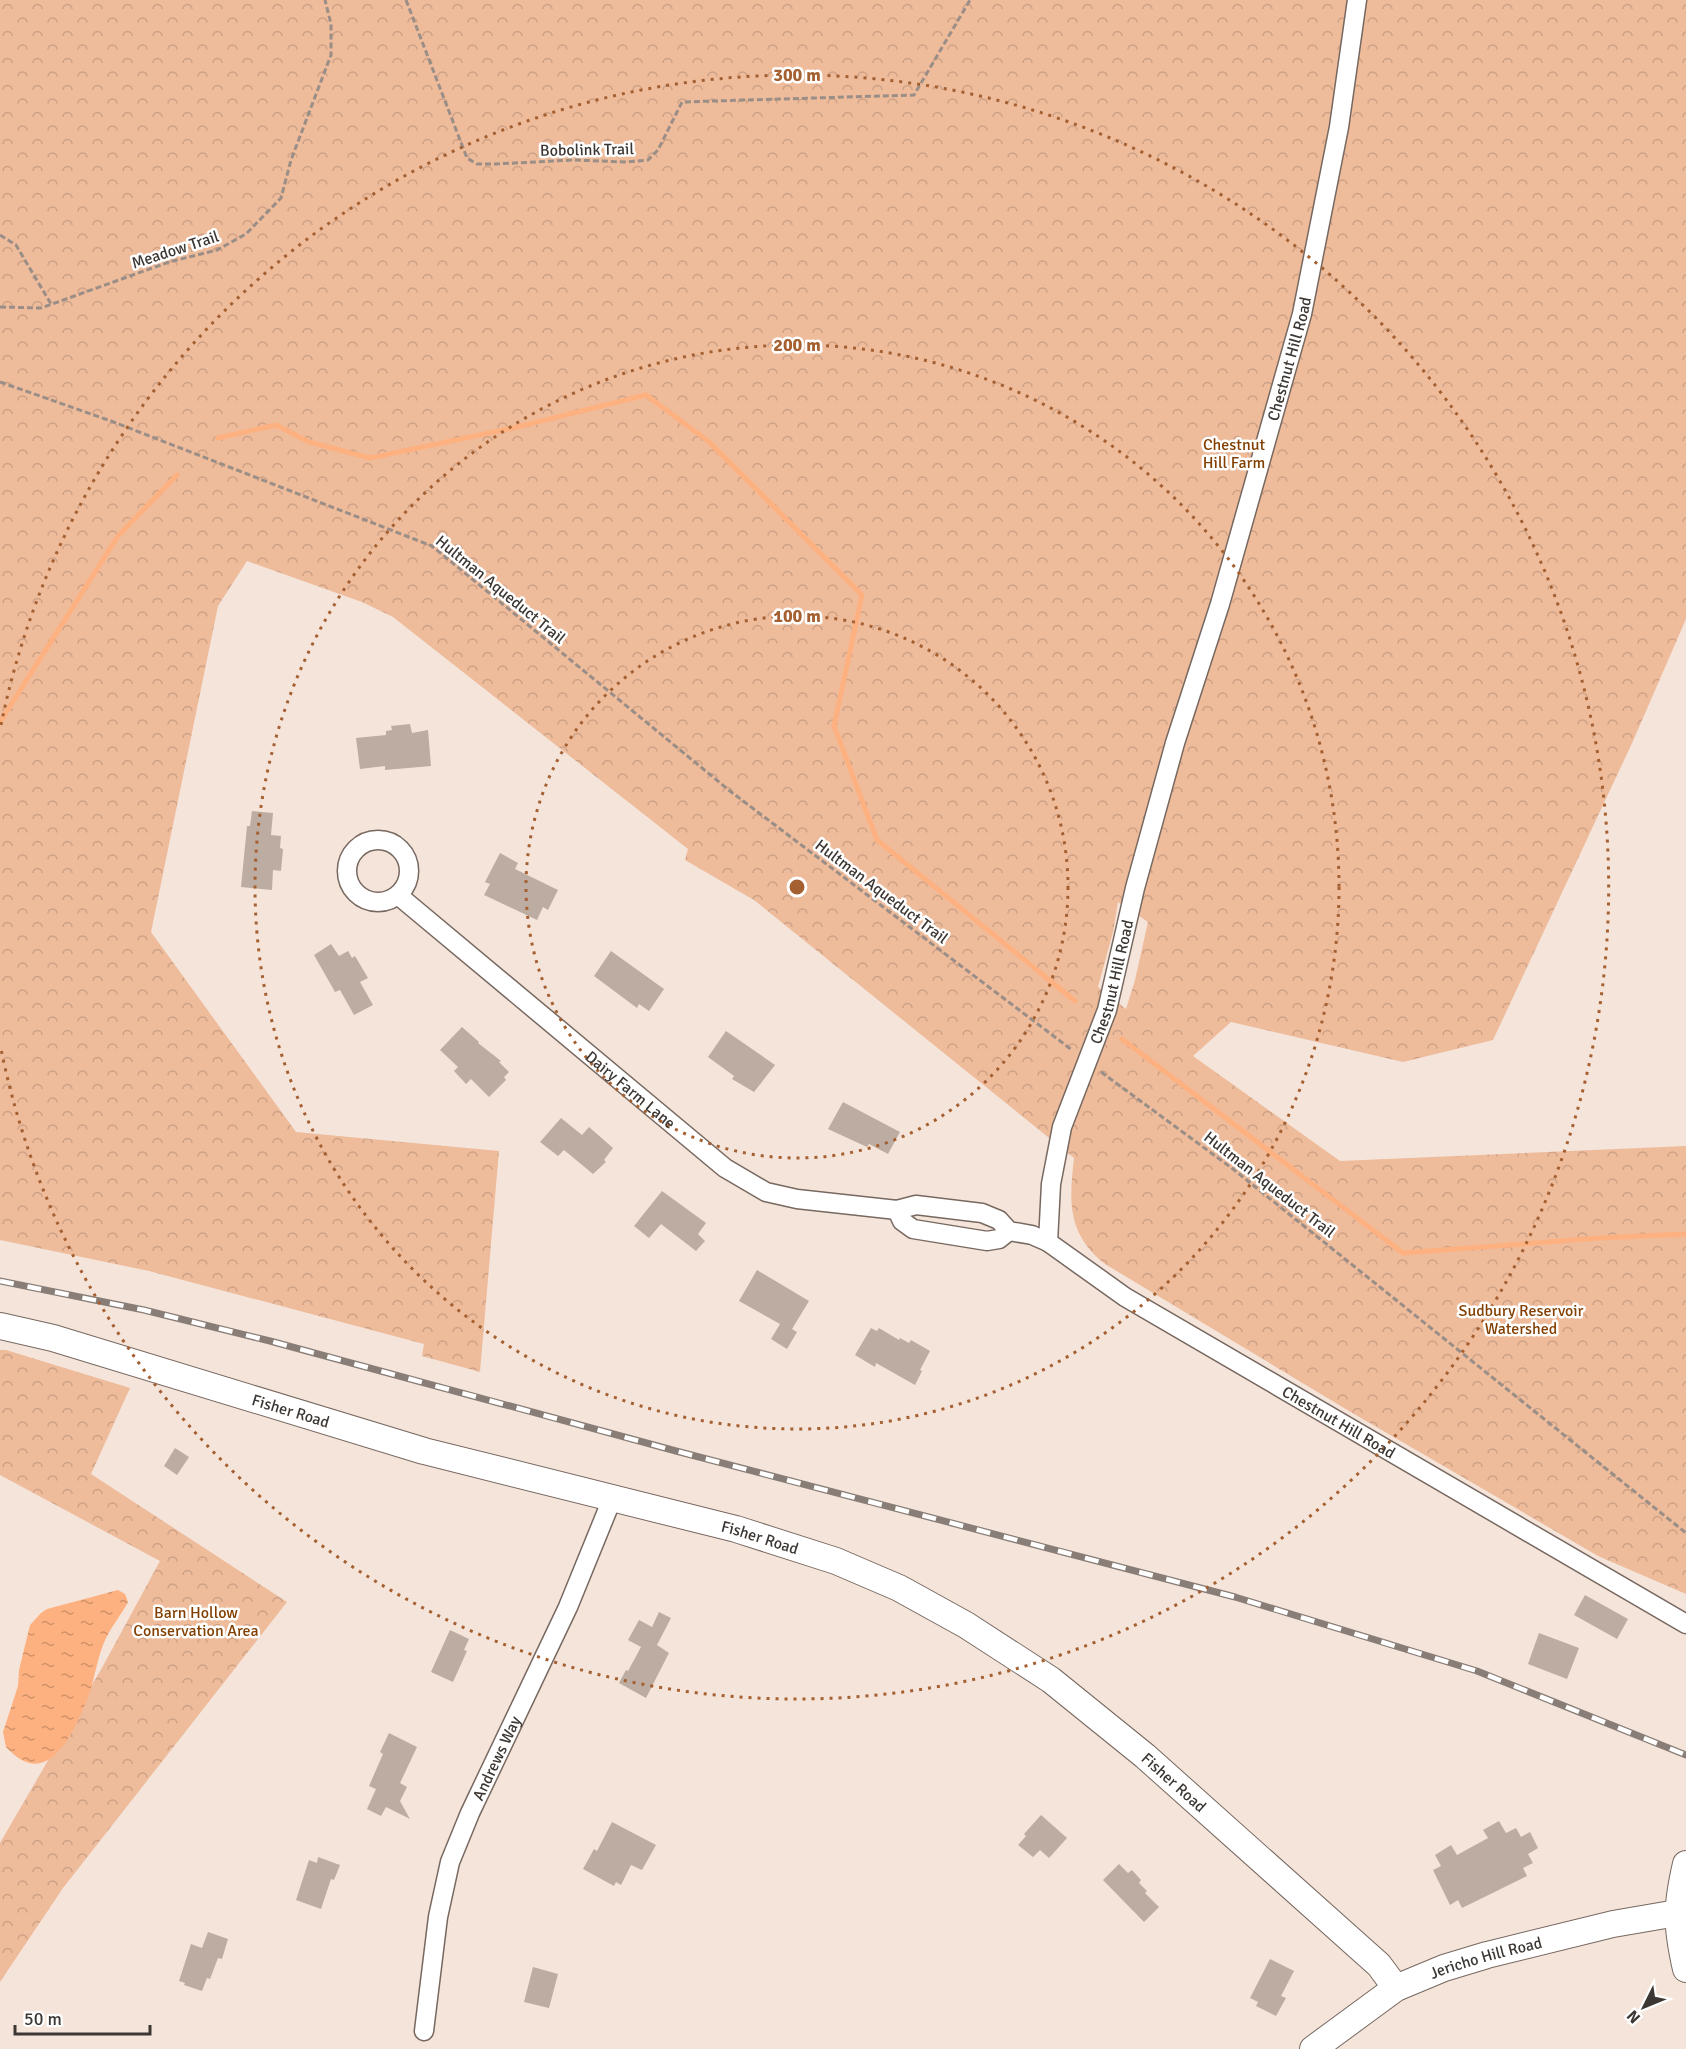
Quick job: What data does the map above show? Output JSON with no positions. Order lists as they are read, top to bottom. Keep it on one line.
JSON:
{"streets":{"street":["Chestnut Hill Road","Dairy Farm Lane","Fisher Road","Andrews Way","Jericho Hill Road"],"path":["Bobolink Trail","Meadow Trail","Hultman Aqueduct Trail"]},"crossings":[["Chestnut Hill Road","Hultman Aqueduct Trail"],["Chestnut Hill Road","Dairy Farm Lane"],["Fisher Road","Andrews Way"],["Fisher Road","Jericho Hill Road"]],"parks":["Chestnut Hill Farm","Sudbury Reservoir Watershed","Barn Hollow Conservation Area"],"scale_bar":"50 m","north":"bottom left","rings":["300 m","200 m","100 m"]}
